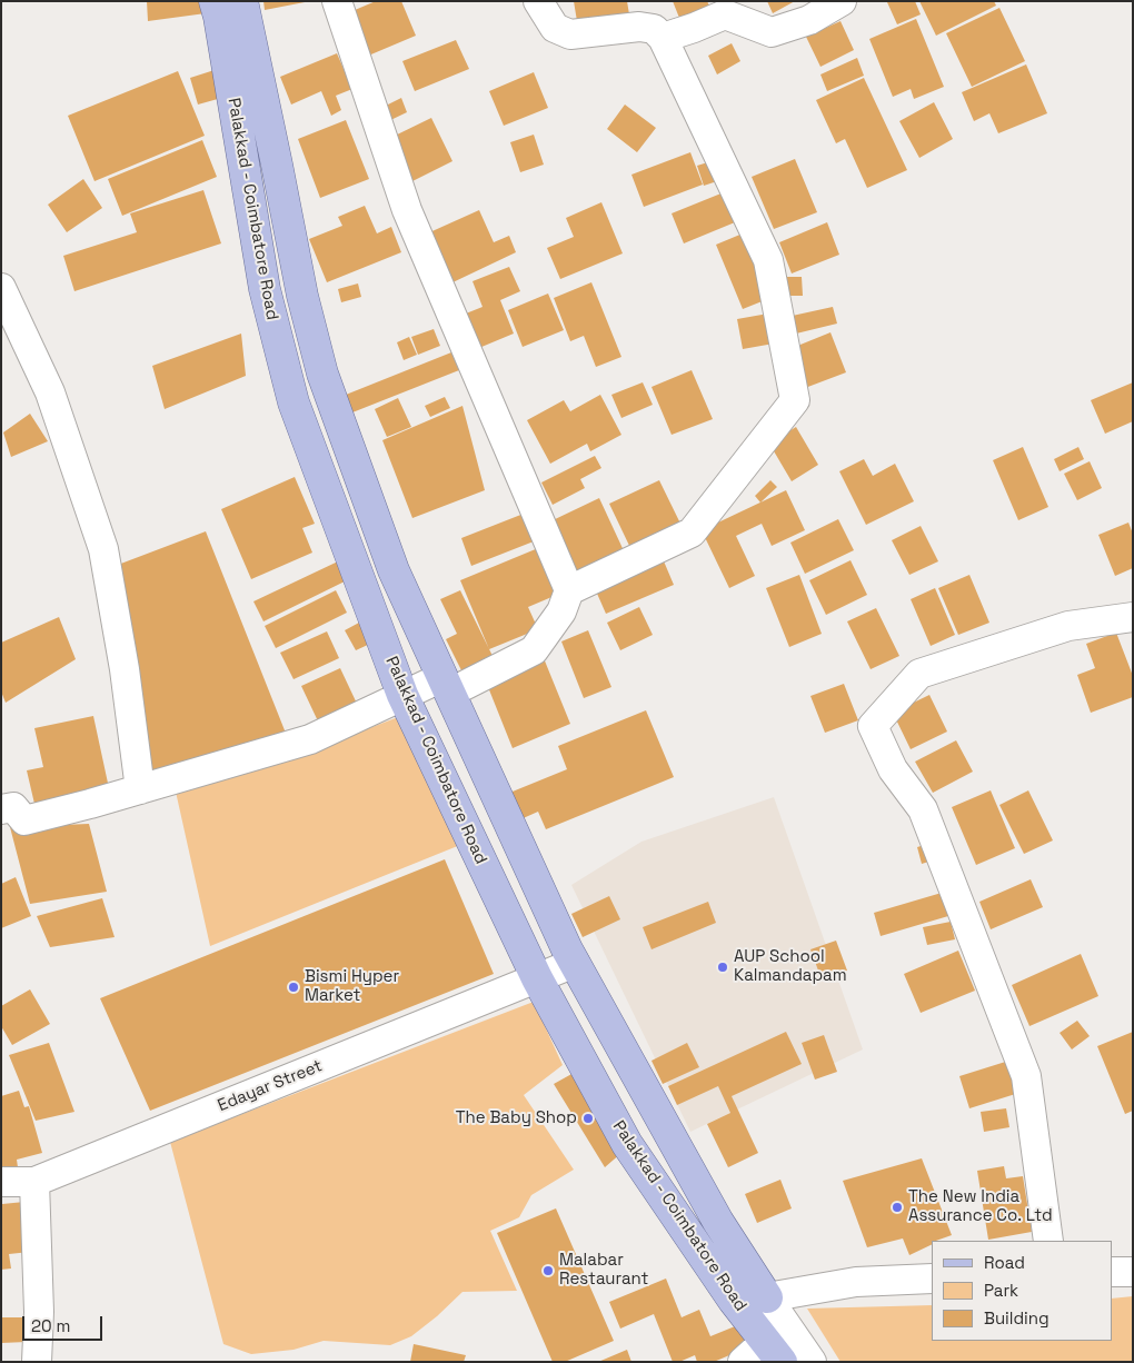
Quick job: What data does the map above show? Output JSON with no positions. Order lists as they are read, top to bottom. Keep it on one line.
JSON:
{"streets":{"main road":["Palakkad - Coimbatore Road"],"street":["Edayar Street"]},"crossings":[["Palakkad - Coimbatore Road","Edayar Street"]],"places":["AUP School Kalmandapam","Bismi Hyper Market","The Baby Shop","The New India Assurance Co. Ltd","Malabar Restaurant"],"legend":["Road","Park","Building"],"scale_bar":"20 m"}
